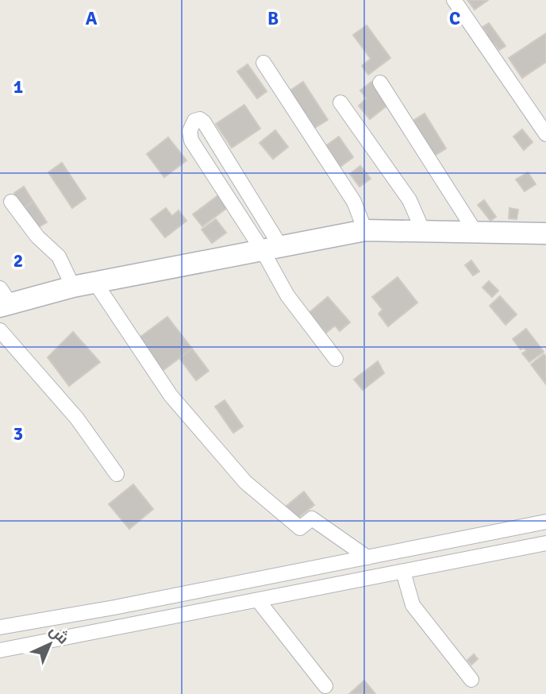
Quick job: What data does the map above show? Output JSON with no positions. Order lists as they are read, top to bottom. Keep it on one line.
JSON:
{"north":"top right","grid":{"columns":["A","B","C"],"rows":["1","2","3"]}}
